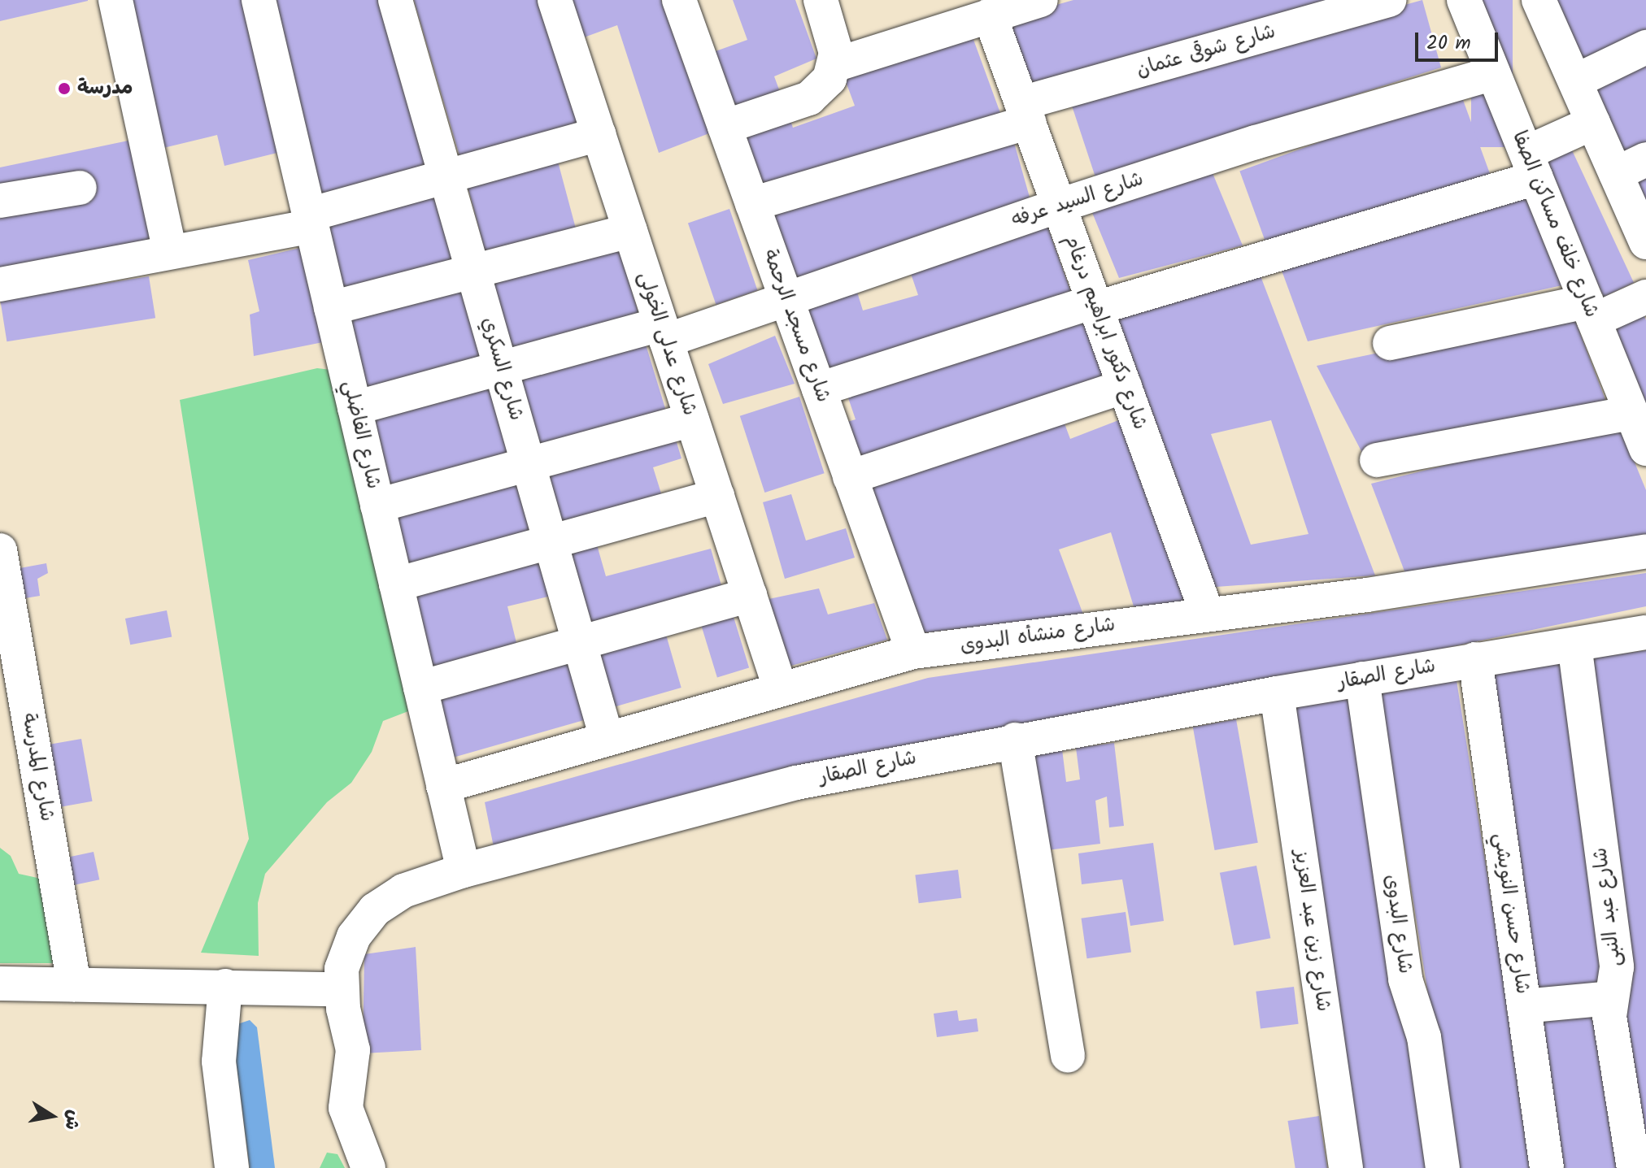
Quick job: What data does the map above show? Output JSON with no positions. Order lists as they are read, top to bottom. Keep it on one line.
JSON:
{"streets":{"street":["شارع شوقى عثمان","شارع السيد عرفه","شارع خلف مساكن الصفا","شارع مسجد الرحمة","شارع دكتور ابراهيم درغام","شارع عدلى الخولى","شارع السكري","شارع الفاضلي","شارع منشأه البدوى","شارع الصقار","شارع المدرسة","شارع عبد النبى","شارع حسن النويشي","شارع البدوى","شارع زين عبد العزيز"]},"crossings":[["شارع شوقى عثمان","شارع مسجد الرحمة"],["شارع شوقى عثمان","شارع دكتور ابراهيم درغام"],["شارع السيد عرفه","شارع خلف مساكن الصفا"],["شارع السيد عرفه","شارع مسجد الرحمة"],["شارع السيد عرفه","شارع دكتور ابراهيم درغام"],["شارع السيد عرفه","شارع عدلى الخولى"],["شارع السيد عرفه","شارع السكري"],["شارع السيد عرفه","شارع الفاضلي"],["شارع مسجد الرحمة","شارع منشأه البدوى"],["شارع دكتور ابراهيم درغام","شارع منشأه البدوى"],["شارع عدلى الخولى","شارع منشأه البدوى"],["شارع السكري","شارع منشأه البدوى"],["شارع الفاضلي","شارع منشأه البدوى"],["شارع الفاضلي","شارع الصقار"],["شارع الصقار","شارع عبد النبى"],["شارع الصقار","شارع حسن النويشي"],["شارع الصقار","شارع البدوى"],["شارع الصقار","شارع زين عبد العزيز"]],"places":["مدرسة"],"scale_bar":"20 m","north":"right"}
